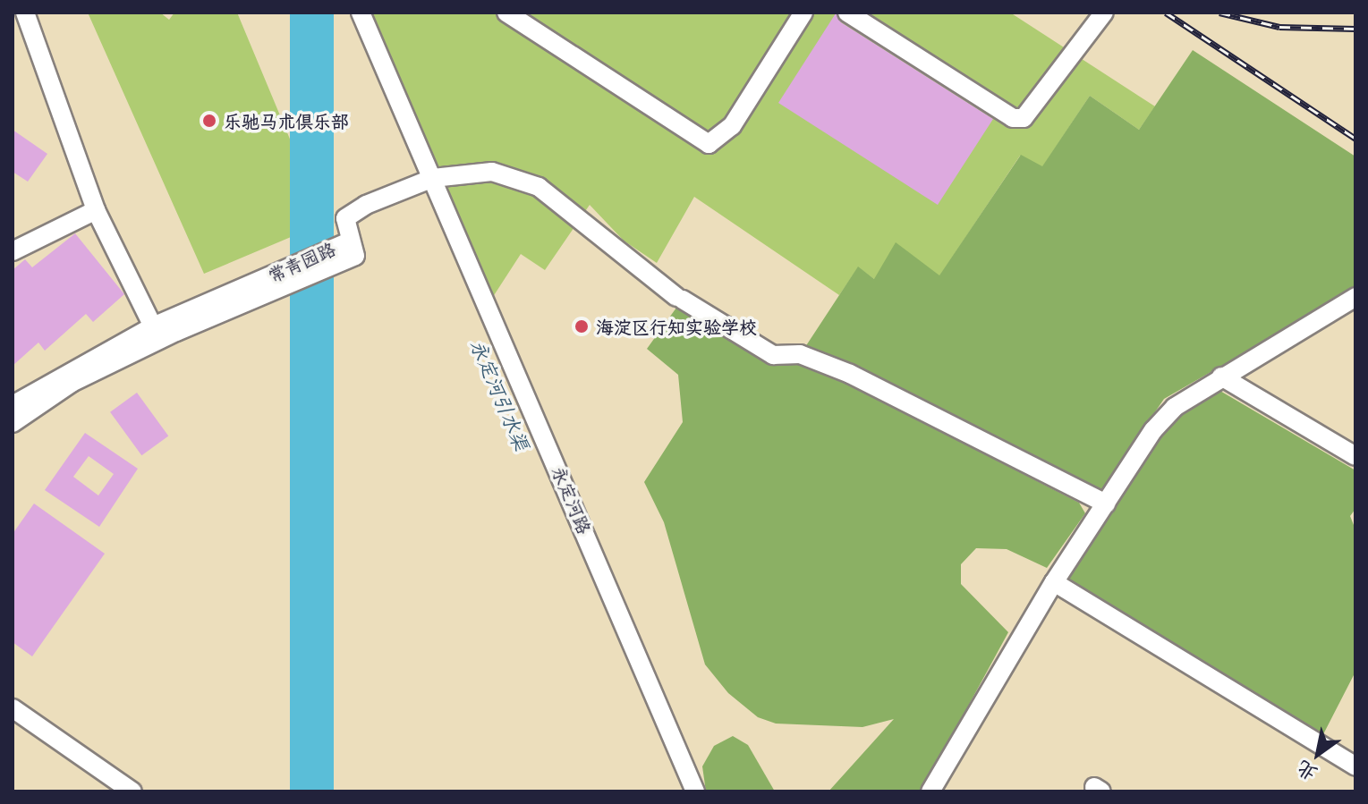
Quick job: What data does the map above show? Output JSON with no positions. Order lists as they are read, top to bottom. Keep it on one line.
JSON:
{"streets":{"street":["常青园路","永定河路"]},"water":["永定河引水渠"],"places":["乐驰马术俱乐部","海淀区行知实验学校"],"north":"bottom left"}
